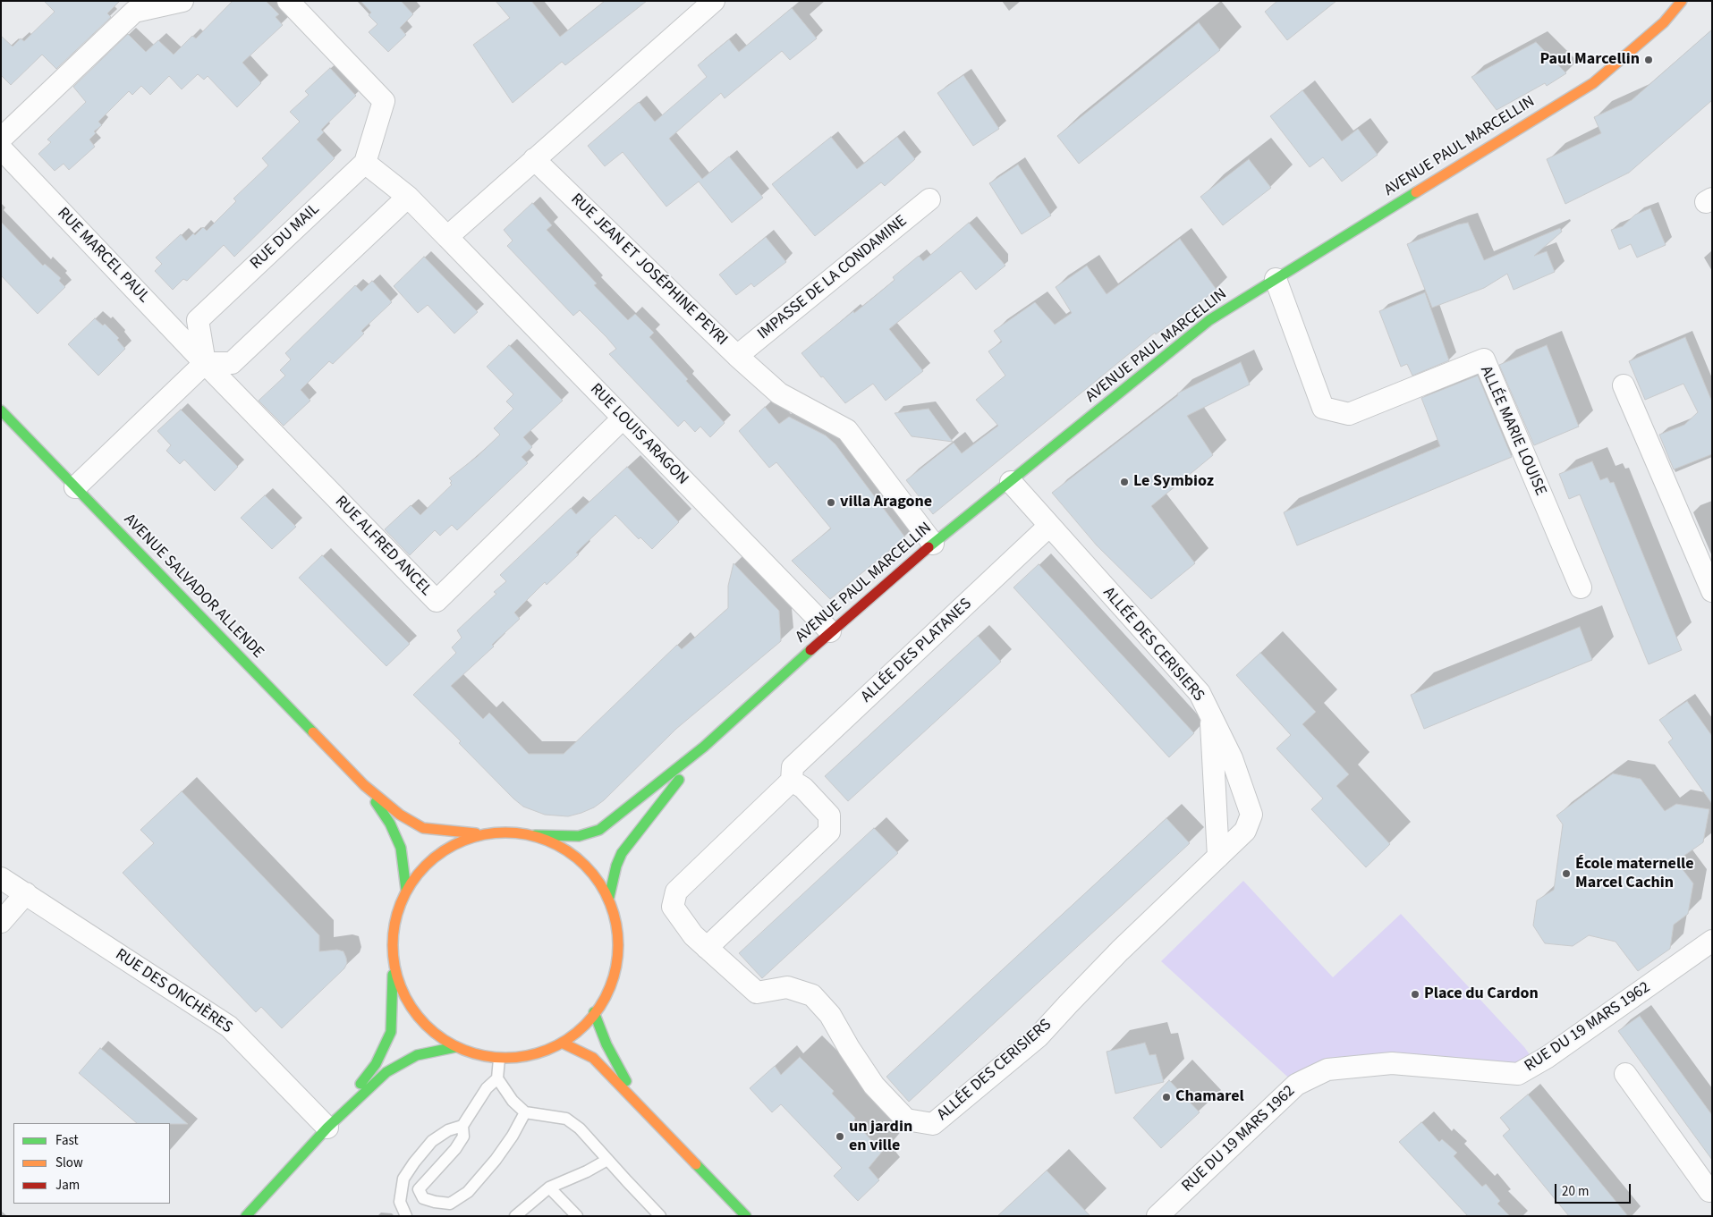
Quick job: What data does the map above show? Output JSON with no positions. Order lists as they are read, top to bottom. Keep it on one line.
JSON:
{"streets":{"main road":["AVENUE PAUL MARCELLIN","AVENUE SALVADOR ALLENDE"],"street":["RUE DU MAIL","RUE MARCEL PAUL","RUE JEAN ET JOSÉPHINE PEYRI","IMPASSE DE LA CONDAMINE","ALLÉE MARIE LOUISE","RUE LOUIS ARAGON","RUE ALFRED ANCEL","ALLÉE DES CERISIERS","ALLÉE DES PLATANES","RUE DES ONCHÈRES","RUE DU 19 MARS 1962"]},"crossings":[["AVENUE PAUL MARCELLIN","RUE JEAN ET JOSÉPHINE PEYRI"],["AVENUE PAUL MARCELLIN","ALLÉE MARIE LOUISE"],["AVENUE PAUL MARCELLIN","RUE LOUIS ARAGON"],["AVENUE PAUL MARCELLIN","ALLÉE DES CERISIERS"],["RUE DU MAIL","RUE MARCEL PAUL"],["RUE DU MAIL","RUE ALFRED ANCEL"],["RUE MARCEL PAUL","RUE ALFRED ANCEL"],["RUE JEAN ET JOSÉPHINE PEYRI","IMPASSE DE LA CONDAMINE"],["RUE LOUIS ARAGON","RUE ALFRED ANCEL"],["ALLÉE DES CERISIERS","ALLÉE DES PLATANES"]],"places":["Paul Marcellin","Le Symbioz","villa Aragone","École maternelle Marcel Cachin","Place du Cardon","Chamarel","un jardin en ville"],"legend":["Fast","Slow","Jam"],"scale_bar":"20 m"}
